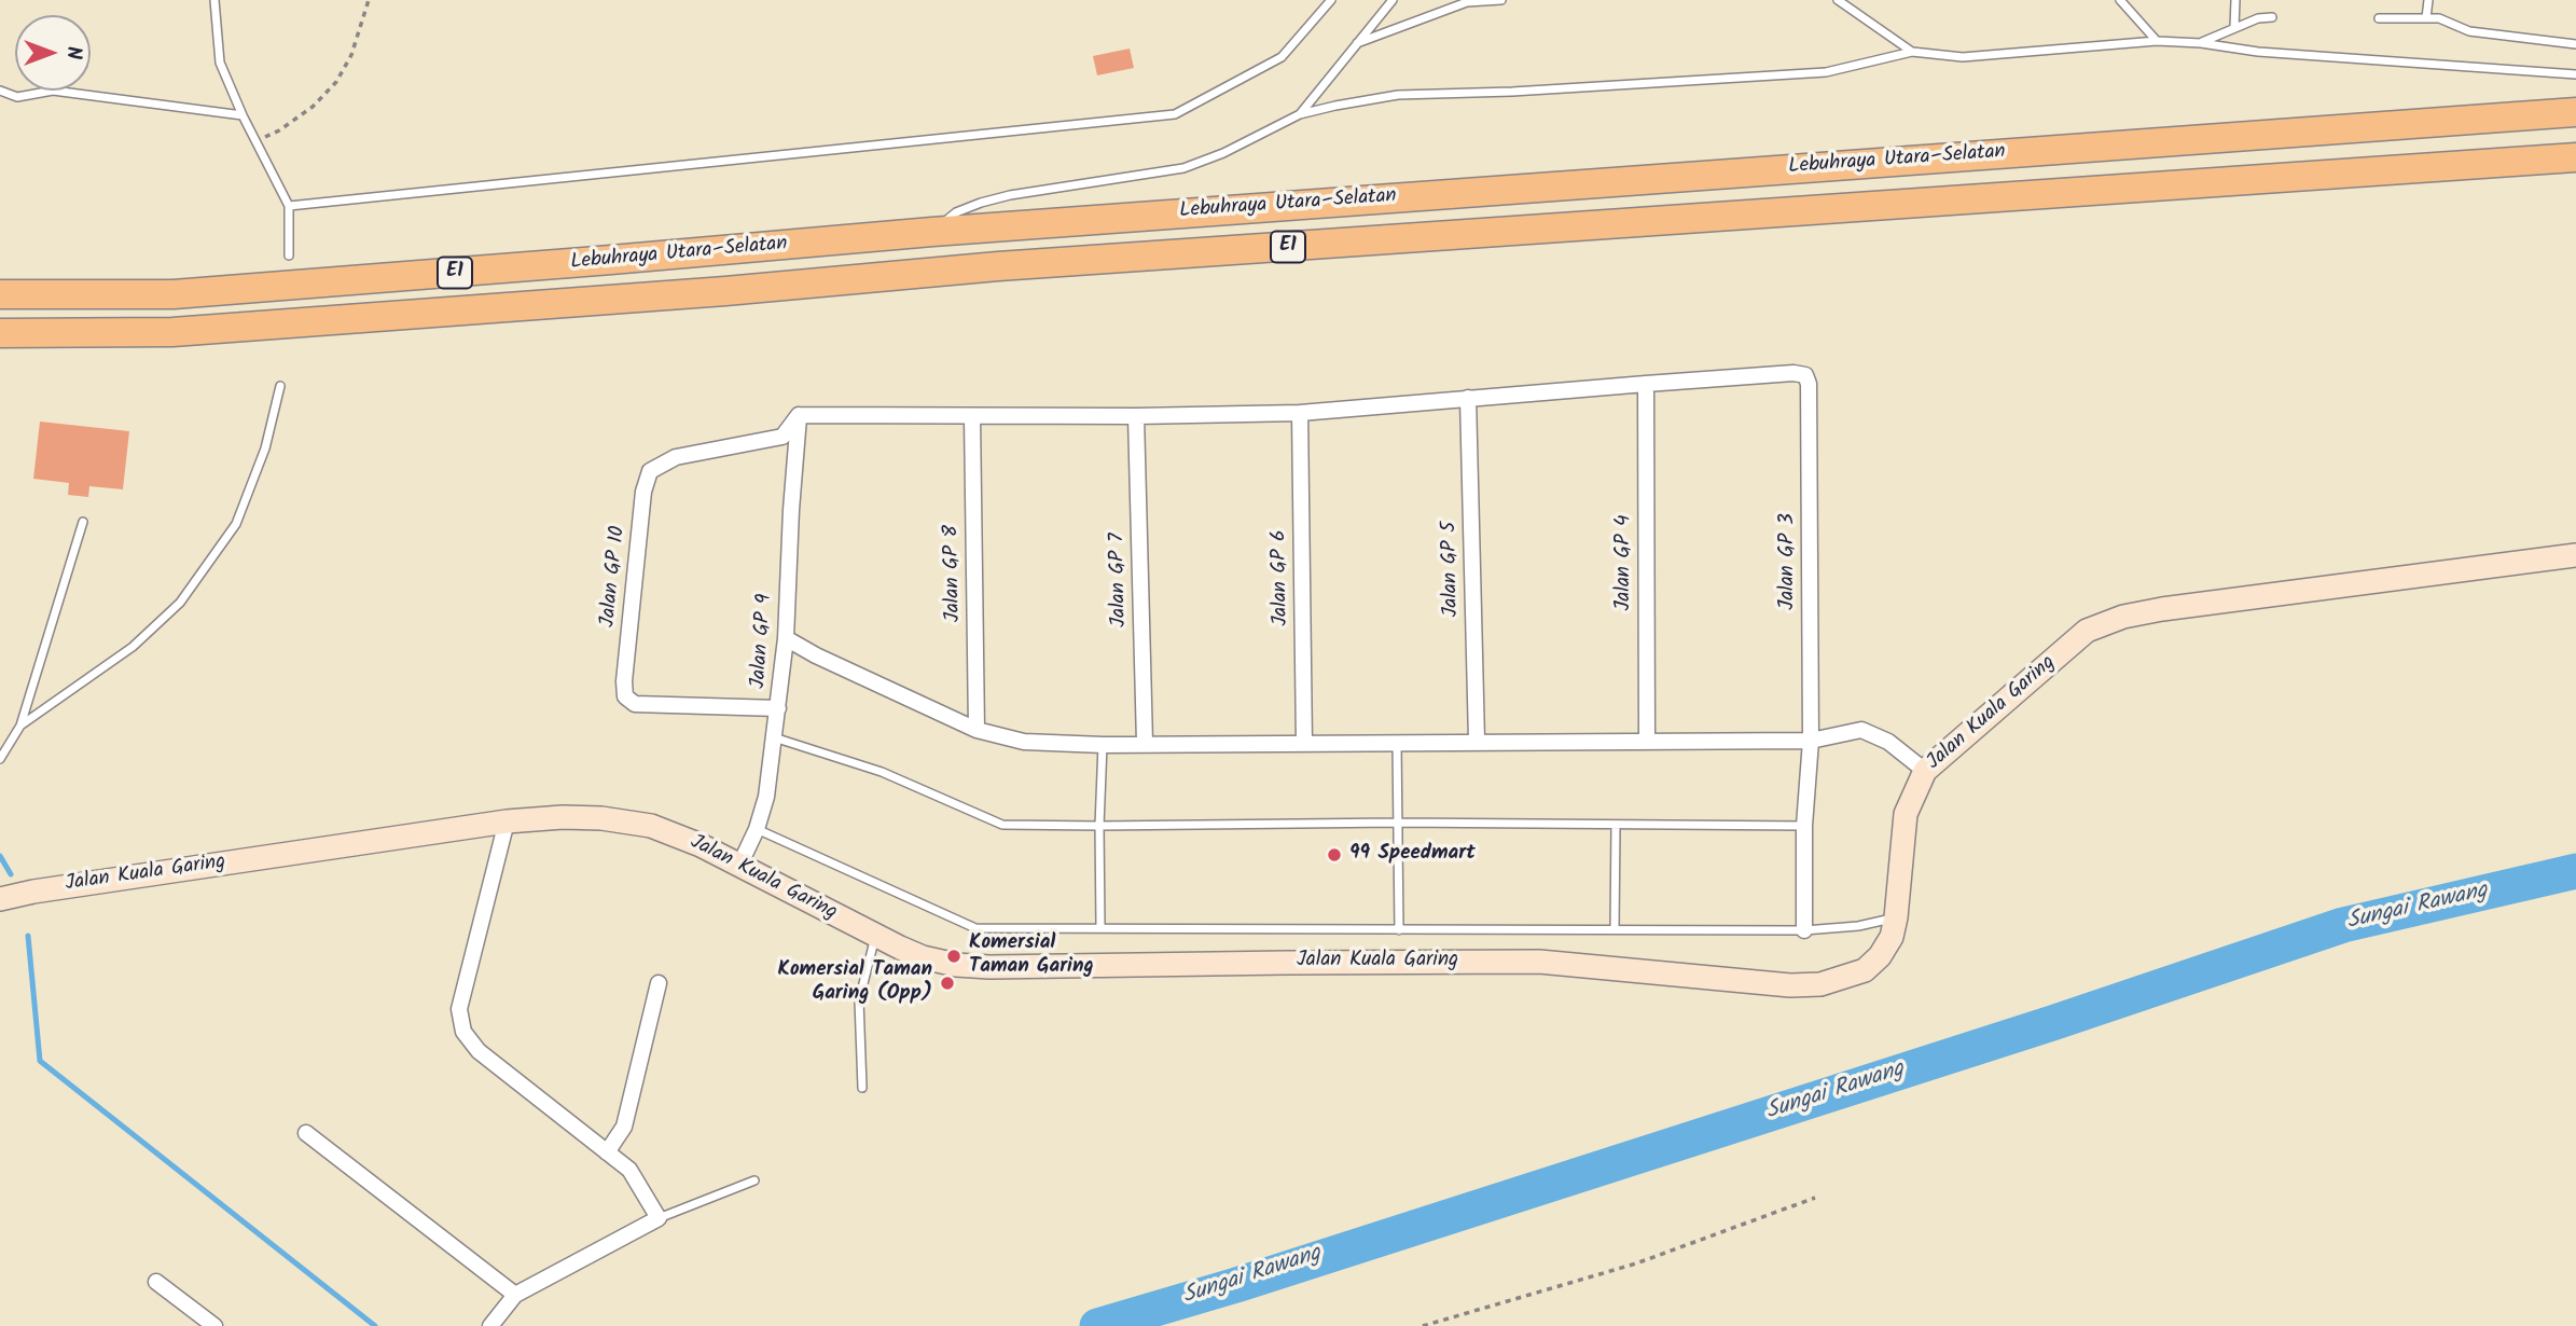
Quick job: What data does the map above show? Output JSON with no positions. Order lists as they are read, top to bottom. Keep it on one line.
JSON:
{"streets":{"highway":["Lebuhraya Utara–Selatan","E1"],"street":["Jalan GP 3","Jalan GP 4","Jalan GP 5","Jalan GP 8","Jalan GP 10","Jalan GP 6","Jalan GP 7","Jalan GP 9","Jalan Kuala Garing"]},"crossings":[["Jalan GP 3","Jalan GP 4"],["Jalan GP 10","Jalan GP 9"],["Jalan GP 9","Jalan Kuala Garing"]],"water":["Sungai Rawang"],"places":["99 Speedmart","Komersial Taman Garing","Komersial Taman Garing (Opp)"],"north":"right"}
